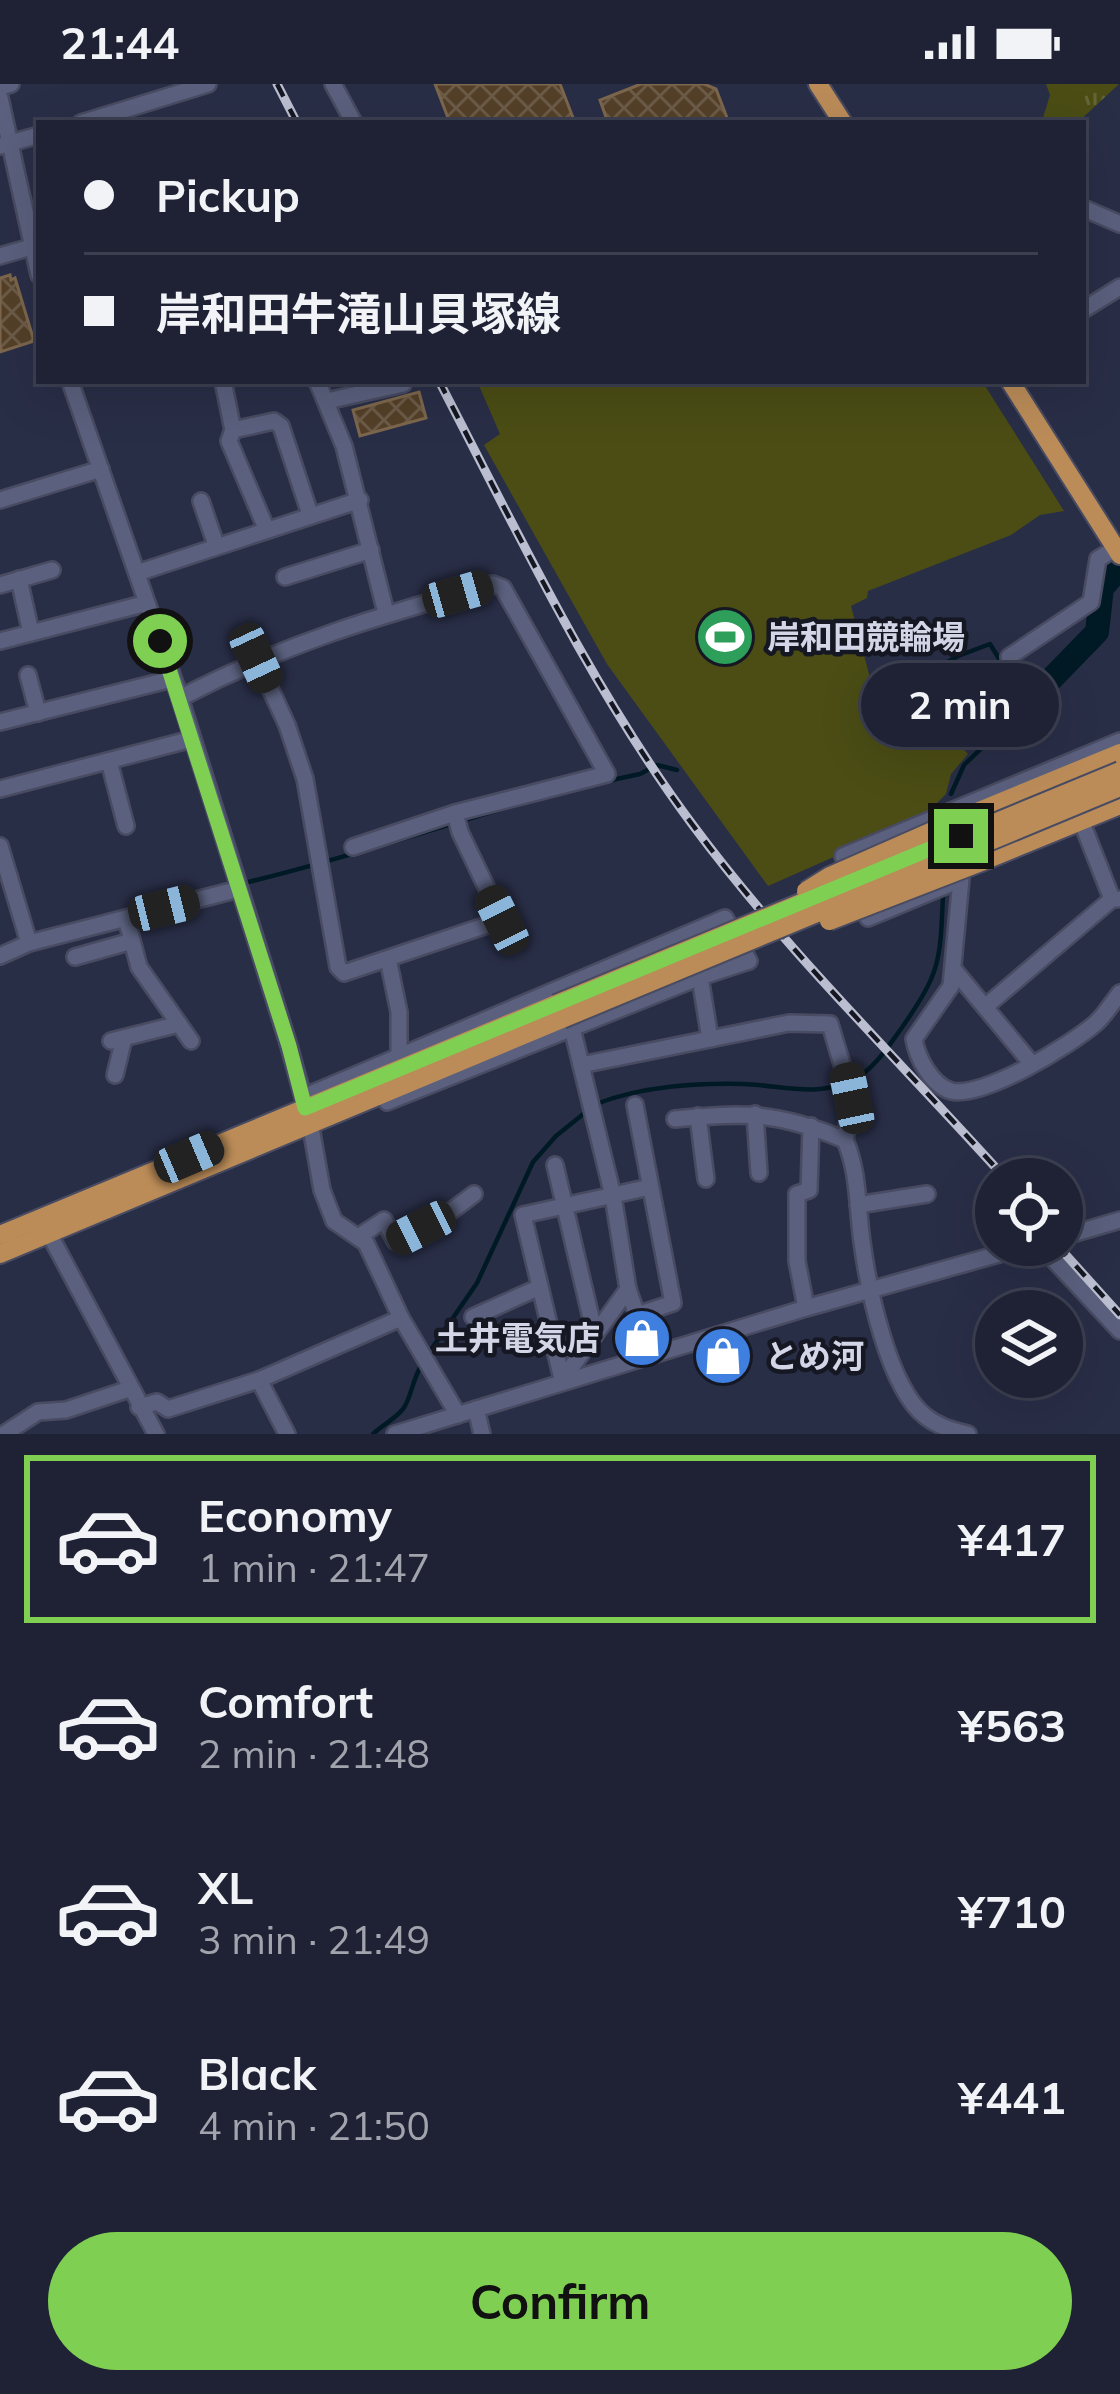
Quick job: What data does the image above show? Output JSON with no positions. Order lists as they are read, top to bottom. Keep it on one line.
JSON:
{"places":{"sports":["岸和田競輪場"],"shop":["土井電気店","とめ河"]},"page":{"status":"21:44","banner":["Pickup","岸和田牛滝山貝塚線"],"bubble":"2 min","list":[{"name":"Economy","note":"1 min · 21:47","value":"¥417"},{"name":"Comfort","note":"2 min · 21:48","value":"¥563"},{"name":"XL","note":"3 min · 21:49","value":"¥710"},{"name":"Black","note":"4 min · 21:50","value":"¥441"}],"buttons":"Confirm"}}
